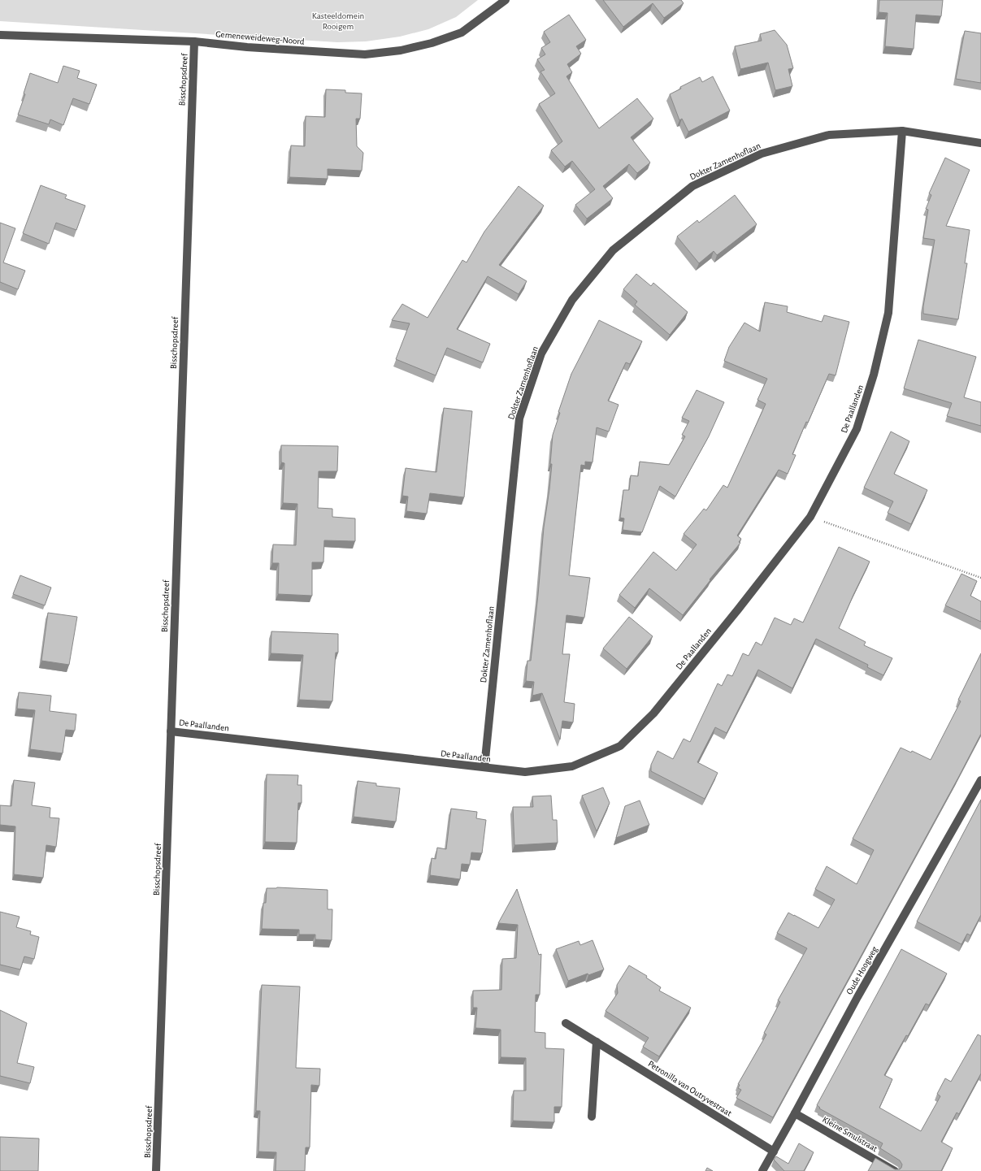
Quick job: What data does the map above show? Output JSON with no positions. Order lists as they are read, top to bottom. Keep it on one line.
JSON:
{"streets":{"street":["Gemeneweideweg-Noord","Bisschopsdreef","Dokter Zamenhoflaan","De Paallanden","Oude Hoogweg","Petronilla van Outryvestraat","Kleine Smulstraat"]},"crossings":[["Gemeneweideweg-Noord","Bisschopsdreef"],["Bisschopsdreef","De Paallanden"],["Dokter Zamenhoflaan","De Paallanden"],["Oude Hoogweg","Petronilla van Outryvestraat"],["Oude Hoogweg","Kleine Smulstraat"]],"parks":["Kasteeldomein Rooigem"]}
